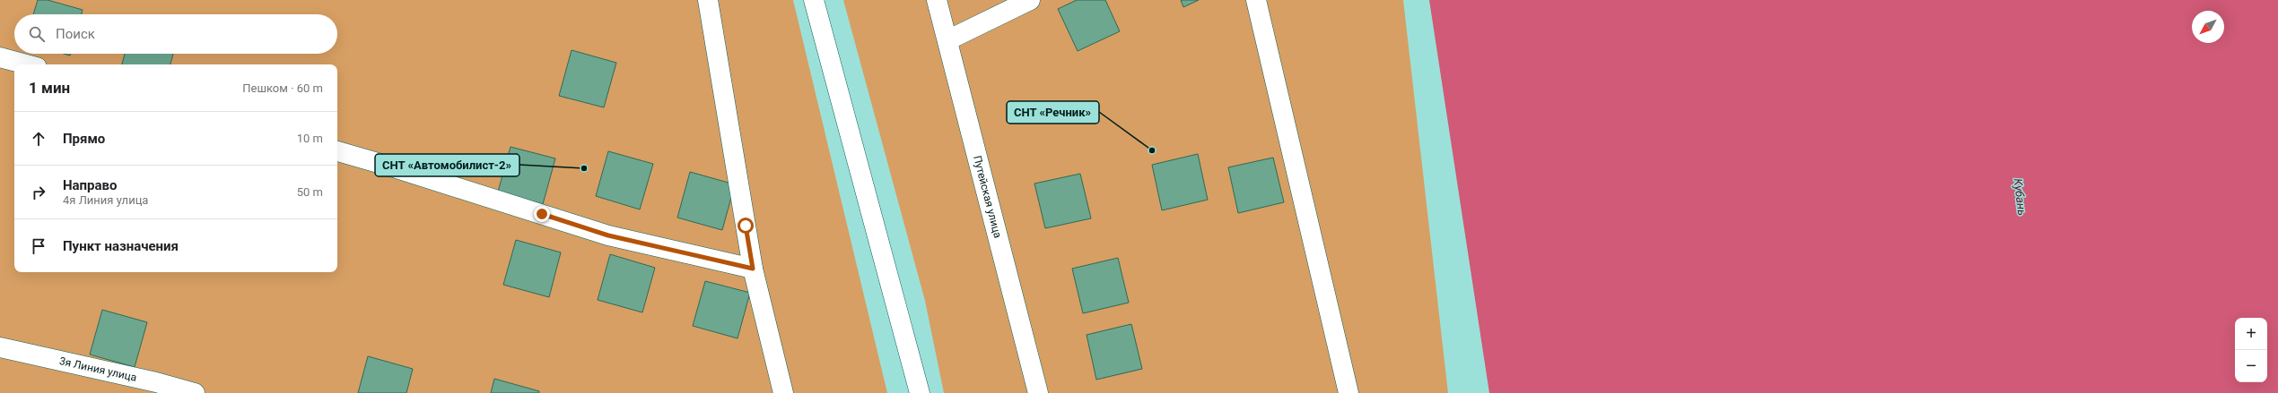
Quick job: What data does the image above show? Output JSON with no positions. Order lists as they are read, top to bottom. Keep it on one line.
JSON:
{"streets":{"street":["Путейская улица","3я Линия улица"]},"water":["Кубань"],"places":["СНТ «Речник»","СНТ «Автомобилист-2»"],"north":"bottom left","page":{"search":"Поиск","heading":["1 мин","Пешком · 60 m"],"list":[["Прямо","10 m"],["Направо","4я Линия улица","50 m"],"Пункт назначения"],"map_buttons":["+","−"]}}
